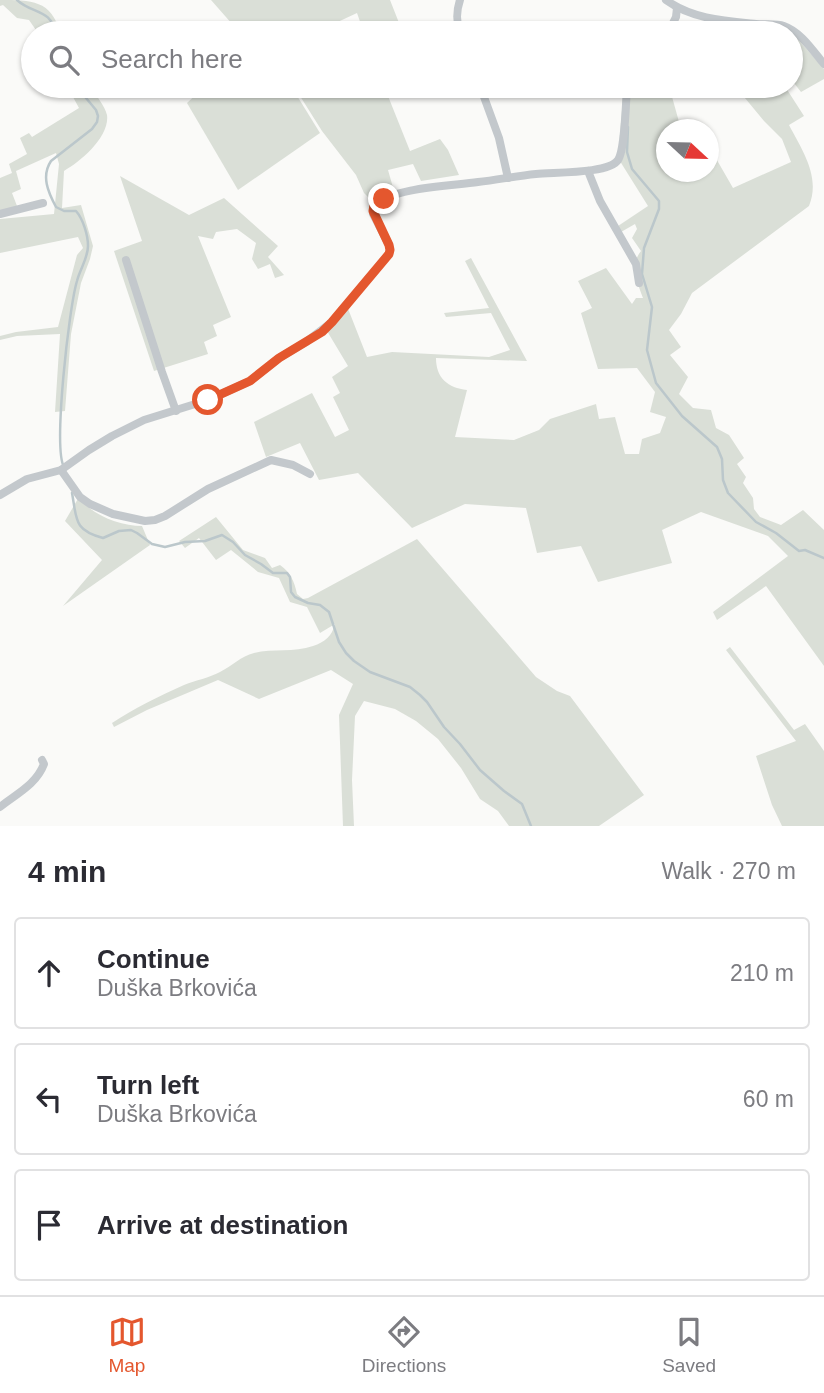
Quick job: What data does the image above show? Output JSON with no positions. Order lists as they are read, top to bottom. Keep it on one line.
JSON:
{"north":"right","page":{"search":"Search here","heading":["4 min","Walk · 270 m"],"list":[["Continue","Duška Brkovića","210 m"],["Turn left","Duška Brkovića","60 m"],"Arrive at destination"],"nav":["Map","Directions","Saved"]}}
